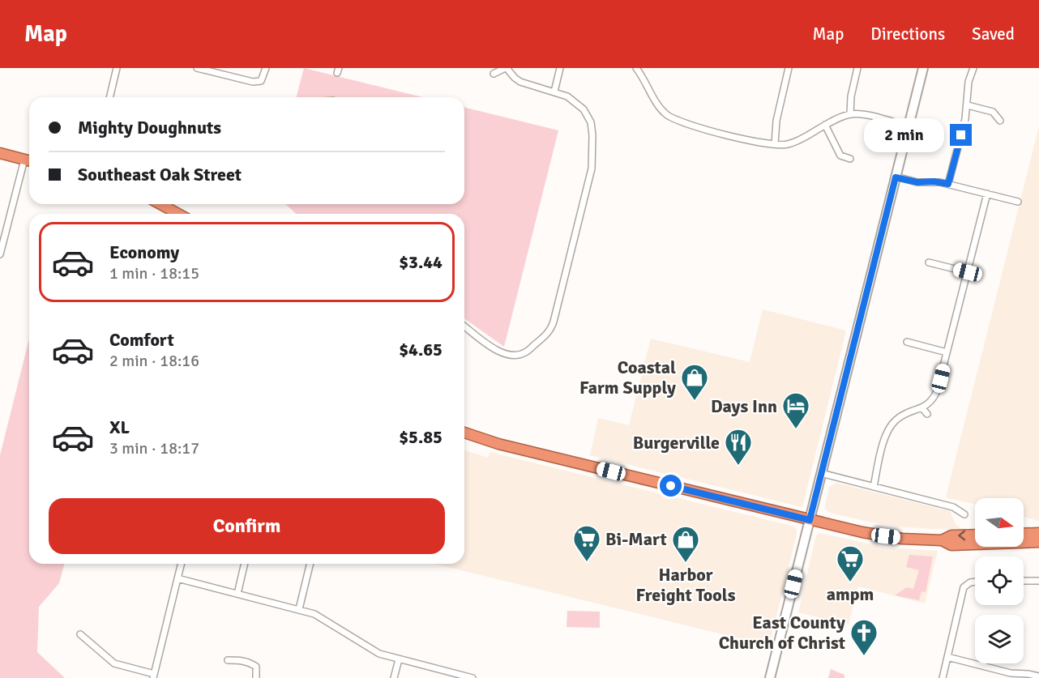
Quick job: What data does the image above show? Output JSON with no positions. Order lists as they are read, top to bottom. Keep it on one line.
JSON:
{"places":{"shop":["Coastal Farm Supply","Harbor Freight Tools"],"hotel":["Days Inn"],"restaurant":["Burgerville"],"supermarket":["Bi-Mart","ampm"],"church":["East County Church of Christ"]},"north":"right","page":{"header":"Map","nav":["Map","Directions","Saved"],"banner":["Mighty Doughnuts","Southeast Oak Street"],"bubble":"2 min","list":[{"name":"Economy","note":"1 min · 18:15","value":"$3.44"},{"name":"Comfort","note":"2 min · 18:16","value":"$4.65"},{"name":"XL","note":"3 min · 18:17","value":"$5.85"}],"buttons":"Confirm"}}
